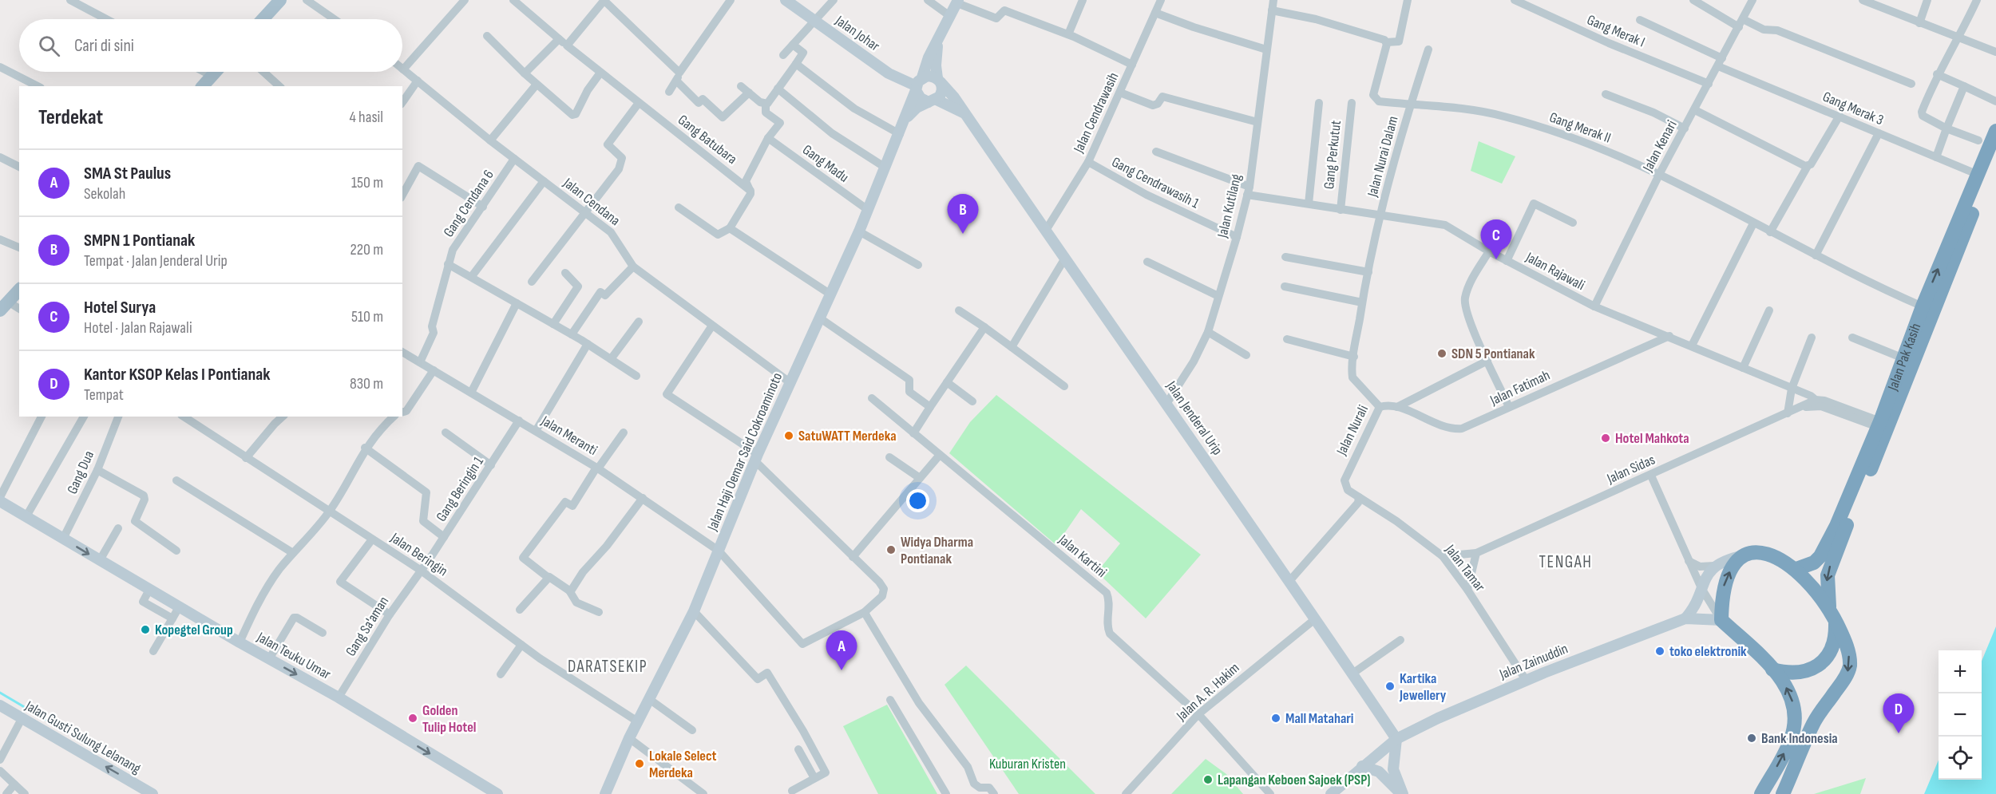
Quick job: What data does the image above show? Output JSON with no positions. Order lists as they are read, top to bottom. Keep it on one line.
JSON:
{"streets":{"highway":["Jalan Pak Kasih"],"street":["Gang Merak I","Jalan Johar","Gang Merak 3","Jalan Cendrawasih","Gang Merak II","Gang Batubara","Jalan Kenari","Gang Perkutut","Jalan Nurai Dalam","Gang Madu","Gang Cendrawasih 1","Jalan Cendana","Gang Cendana 6","Jalan Kutilang","Jalan Rajawali","Jalan Fatimah","Jalan Jenderal Urip","Jalan Nurali","Jalan Meranti","Jalan Haji Oemar Said Cokroaminoto","Jalan Sidas","Gang Dua","Gang Beringin 1","Jalan Beringin","Jalan Kartini","Jalan Tamar","Gang Sa'aman","Jalan Teuku Umar","Jalan Zainuddin","Jalan A. R. Hakim","Jalan Gusti Sulung Lelanang"]},"crossings":[["Gang Merak I","Jalan Kenari"],["Jalan Johar","Jalan Jenderal Urip"],["Jalan Johar","Jalan Haji Oemar Said Cokroaminoto"],["Gang Merak 3","Jalan Kenari"],["Gang Merak 3","Jalan Pak Kasih"],["Jalan Cendrawasih","Gang Cendrawasih 1"],["Jalan Cendrawasih","Jalan Jenderal Urip"],["Gang Merak II","Jalan Kenari"],["Gang Merak II","Jalan Nurai Dalam"],["Gang Merak II","Jalan Pak Kasih"],["Jalan Kenari","Jalan Rajawali"],["Gang Perkutut","Jalan Rajawali"],["Jalan Nurai Dalam","Jalan Rajawali"],["Jalan Nurai Dalam","Jalan Nurali"],["Gang Madu","Jalan Haji Oemar Said Cokroaminoto"],["Gang Cendrawasih 1","Jalan Kutilang"],["Jalan Cendana","Gang Cendana 6"],["Jalan Cendana","Jalan Haji Oemar Said Cokroaminoto"],["Gang Cendana 6","Jalan Meranti"],["Jalan Kutilang","Jalan Rajawali"],["Jalan Kutilang","Jalan Jenderal Urip"],["Jalan Rajawali","Jalan Pak Kasih"],["Jalan Rajawali","Jalan Fatimah"],["Jalan Rajawali","Jalan Nurali"],["Jalan Rajawali","Jalan Sidas"],["Jalan Pak Kasih","Jalan Zainuddin"],["Jalan Fatimah","Jalan Nurali"],["Jalan Jenderal Urip","Jalan Haji Oemar Said Cokroaminoto"],["Jalan Jenderal Urip","Jalan Zainuddin"],["Jalan Jenderal Urip","Jalan A. R. Hakim"],["Jalan Nurali","Jalan Tamar"],["Jalan Meranti","Jalan Haji Oemar Said Cokroaminoto"],["Jalan Meranti","Gang Beringin 1"],["Jalan Haji Oemar Said Cokroaminoto","Jalan Beringin"],["Jalan Sidas","Jalan Tamar"],["Gang Dua","Jalan Teuku Umar"],["Gang Beringin 1","Jalan Beringin"],["Gang Beringin 1","Gang Sa'aman"],["Jalan Beringin","Gang Sa'aman"],["Jalan Kartini","Jalan A. R. Hakim"],["Jalan Tamar","Jalan Zainuddin"],["Gang Sa'aman","Jalan Teuku Umar"]],"one_way":["Jalan Teuku Umar","Jalan Gusti Sulung Lelanang"],"districts":["TENGAH","DARATSEKIP"],"parks":["Kuburan Kristen"],"places":["SDN 5 Pontianak","SatuWATT Merdeka","Hotel Mahkota","Widya Dharma Pontianak","Kopegtel Group","toko elektronik","Kartika Jewellery","Golden Tulip Hotel","Mall Matahari","Bank Indonesia","Lokale Select Merdeka","Lapangan Keboen Sajoek (PSP)"],"page":{"search":"Cari di sini","heading":["Terdekat","4 hasil"],"list":[{"mark":"A","name":"SMA St Paulus","note":"Sekolah","value":"150 m"},{"mark":"B","name":"SMPN 1 Pontianak","note":"Tempat · Jalan Jenderal Urip","value":"220 m"},{"mark":"C","name":"Hotel Surya","note":"Hotel · Jalan Rajawali","value":"510 m"},{"mark":"D","name":"Kantor KSOP Kelas I Pontianak","note":"Tempat","value":"830 m"}],"pins":["B","C","A","D"],"map_buttons":["+","−"]}}
